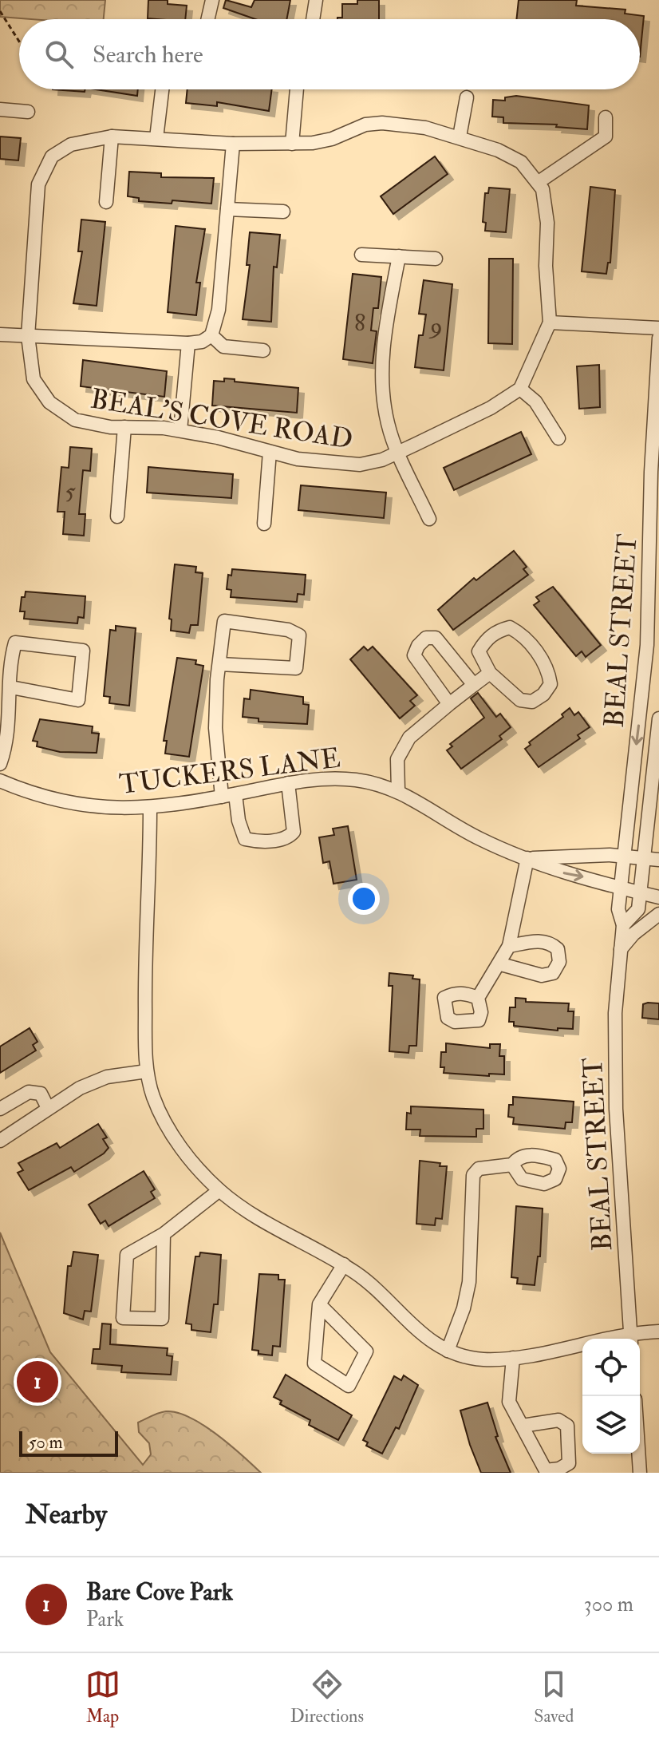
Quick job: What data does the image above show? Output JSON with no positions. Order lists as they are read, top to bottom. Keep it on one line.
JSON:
{"streets":{"street":["BEAL'S COVE ROAD","BEAL STREET","TUCKERS LANE"]},"crossings":[["BEAL STREET","TUCKERS LANE"]],"house_numbers":["8","9","5"],"scale_bar":"50 m","page":{"search":"Search here","pins":"1","scale":"50 m","heading":"Nearby","list":[{"mark":"1","name":"Bare Cove Park","note":"Park","value":"300 m"}],"nav":["Map","Directions","Saved"]}}
